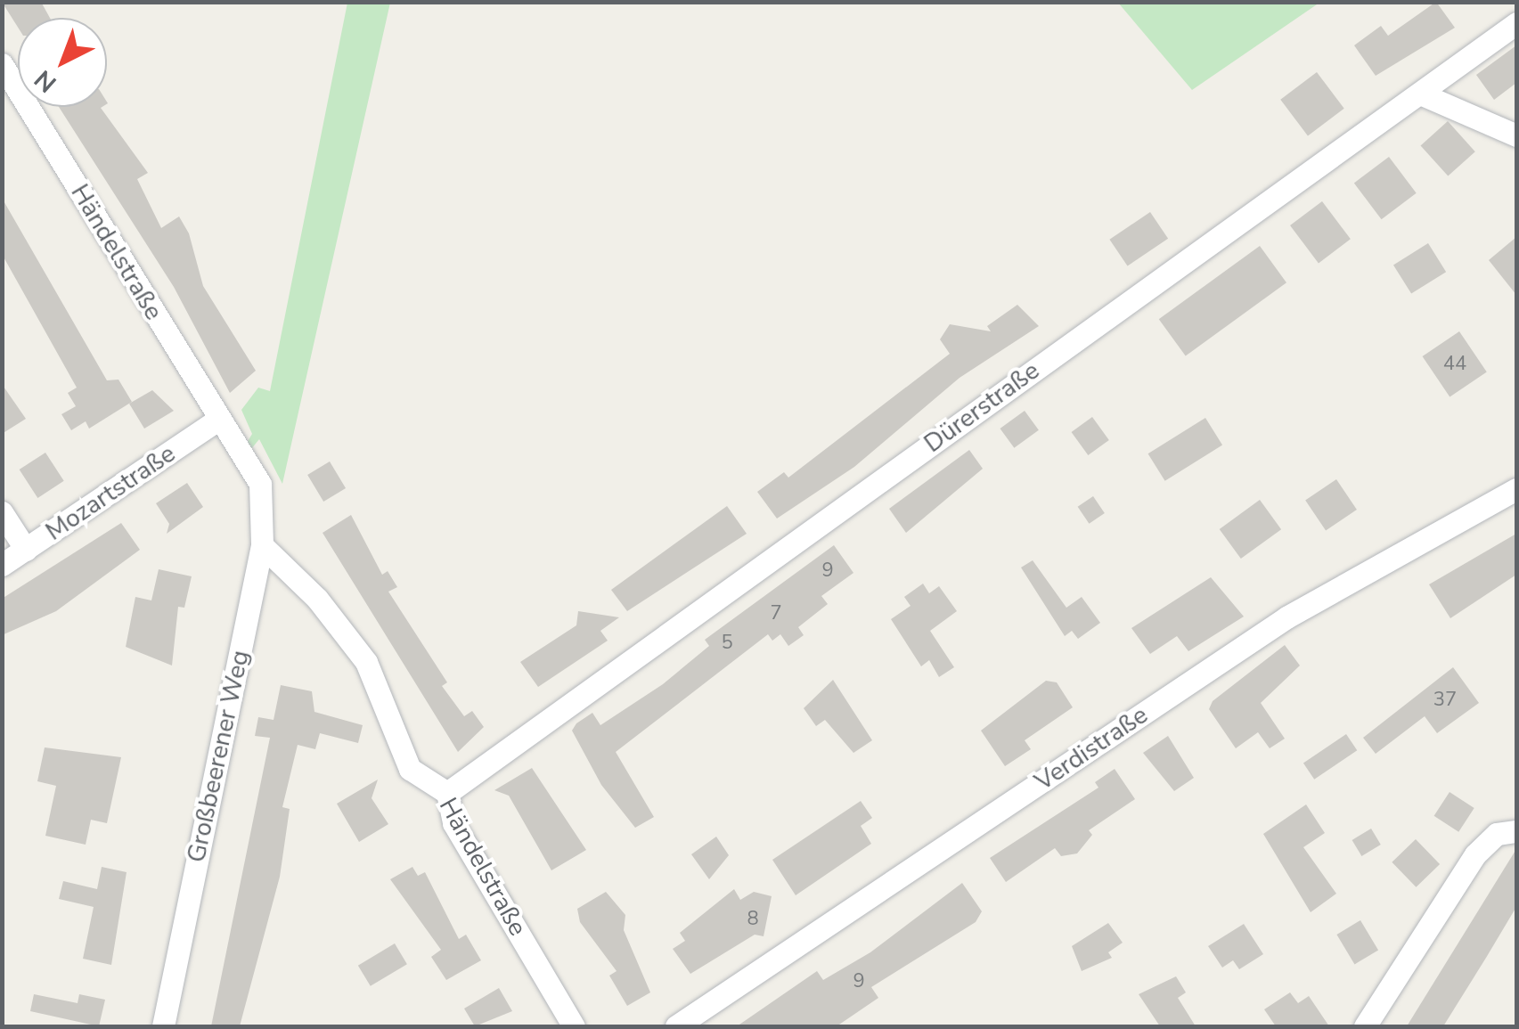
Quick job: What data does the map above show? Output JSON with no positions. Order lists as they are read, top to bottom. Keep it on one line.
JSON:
{"streets":{"street":["Händelstraße","Dürerstraße","Mozartstraße","Verdistraße","Großbeerener Weg"]},"crossings":[["Händelstraße","Dürerstraße"],["Händelstraße","Mozartstraße"],["Händelstraße","Großbeerener Weg"]],"house_numbers":["44","9","7","5","37","8","9"],"north":"bottom left"}
